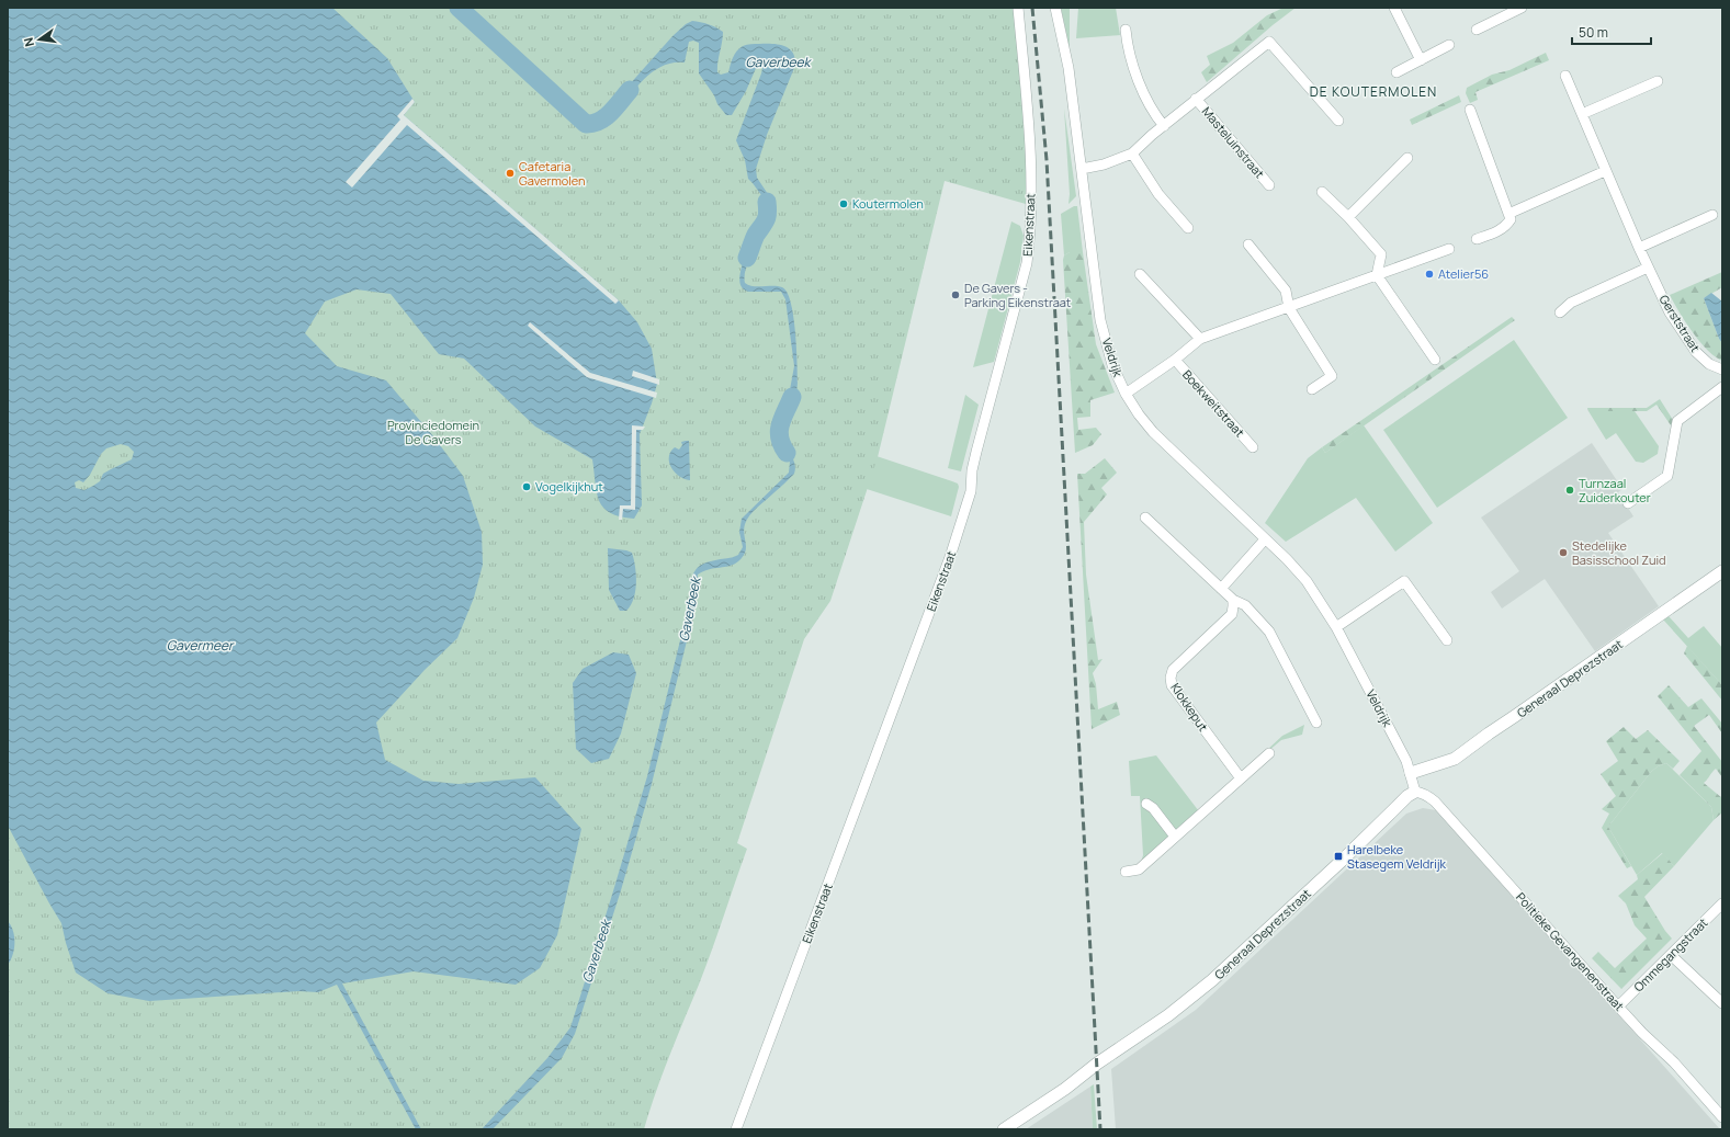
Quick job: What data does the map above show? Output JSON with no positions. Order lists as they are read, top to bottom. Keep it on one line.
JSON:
{"streets":{"street":["Masteluinstraat","Eikenstraat","Gerststraat","Veldrijk","Boekweitstraat","Generaal Deprezstraat","Klokkeput","Politieke Gevangenenstraat","Ommegangstraat"]},"crossings":[["Masteluinstraat","Veldrijk"],["Veldrijk","Boekweitstraat"],["Veldrijk","Generaal Deprezstraat"],["Veldrijk","Politieke Gevangenenstraat"],["Generaal Deprezstraat","Politieke Gevangenenstraat"],["Politieke Gevangenenstraat","Ommegangstraat"]],"districts":["DE KOUTERMOLEN"],"water":["Gaverbeek","Gavermeer"],"parks":["Provinciedomein De Gavers"],"places":{"other":["Cafetaria Gavermolen","Koutermolen","Atelier56","De Gavers - Parking Eikenstraat","Vogelkijkhut","Turnzaal Zuiderkouter","Stedelijke Basisschool Zuid"],"transit":["Harelbeke Stasegem Veldrijk"]},"scale_bar":"50 m","north":"left"}
